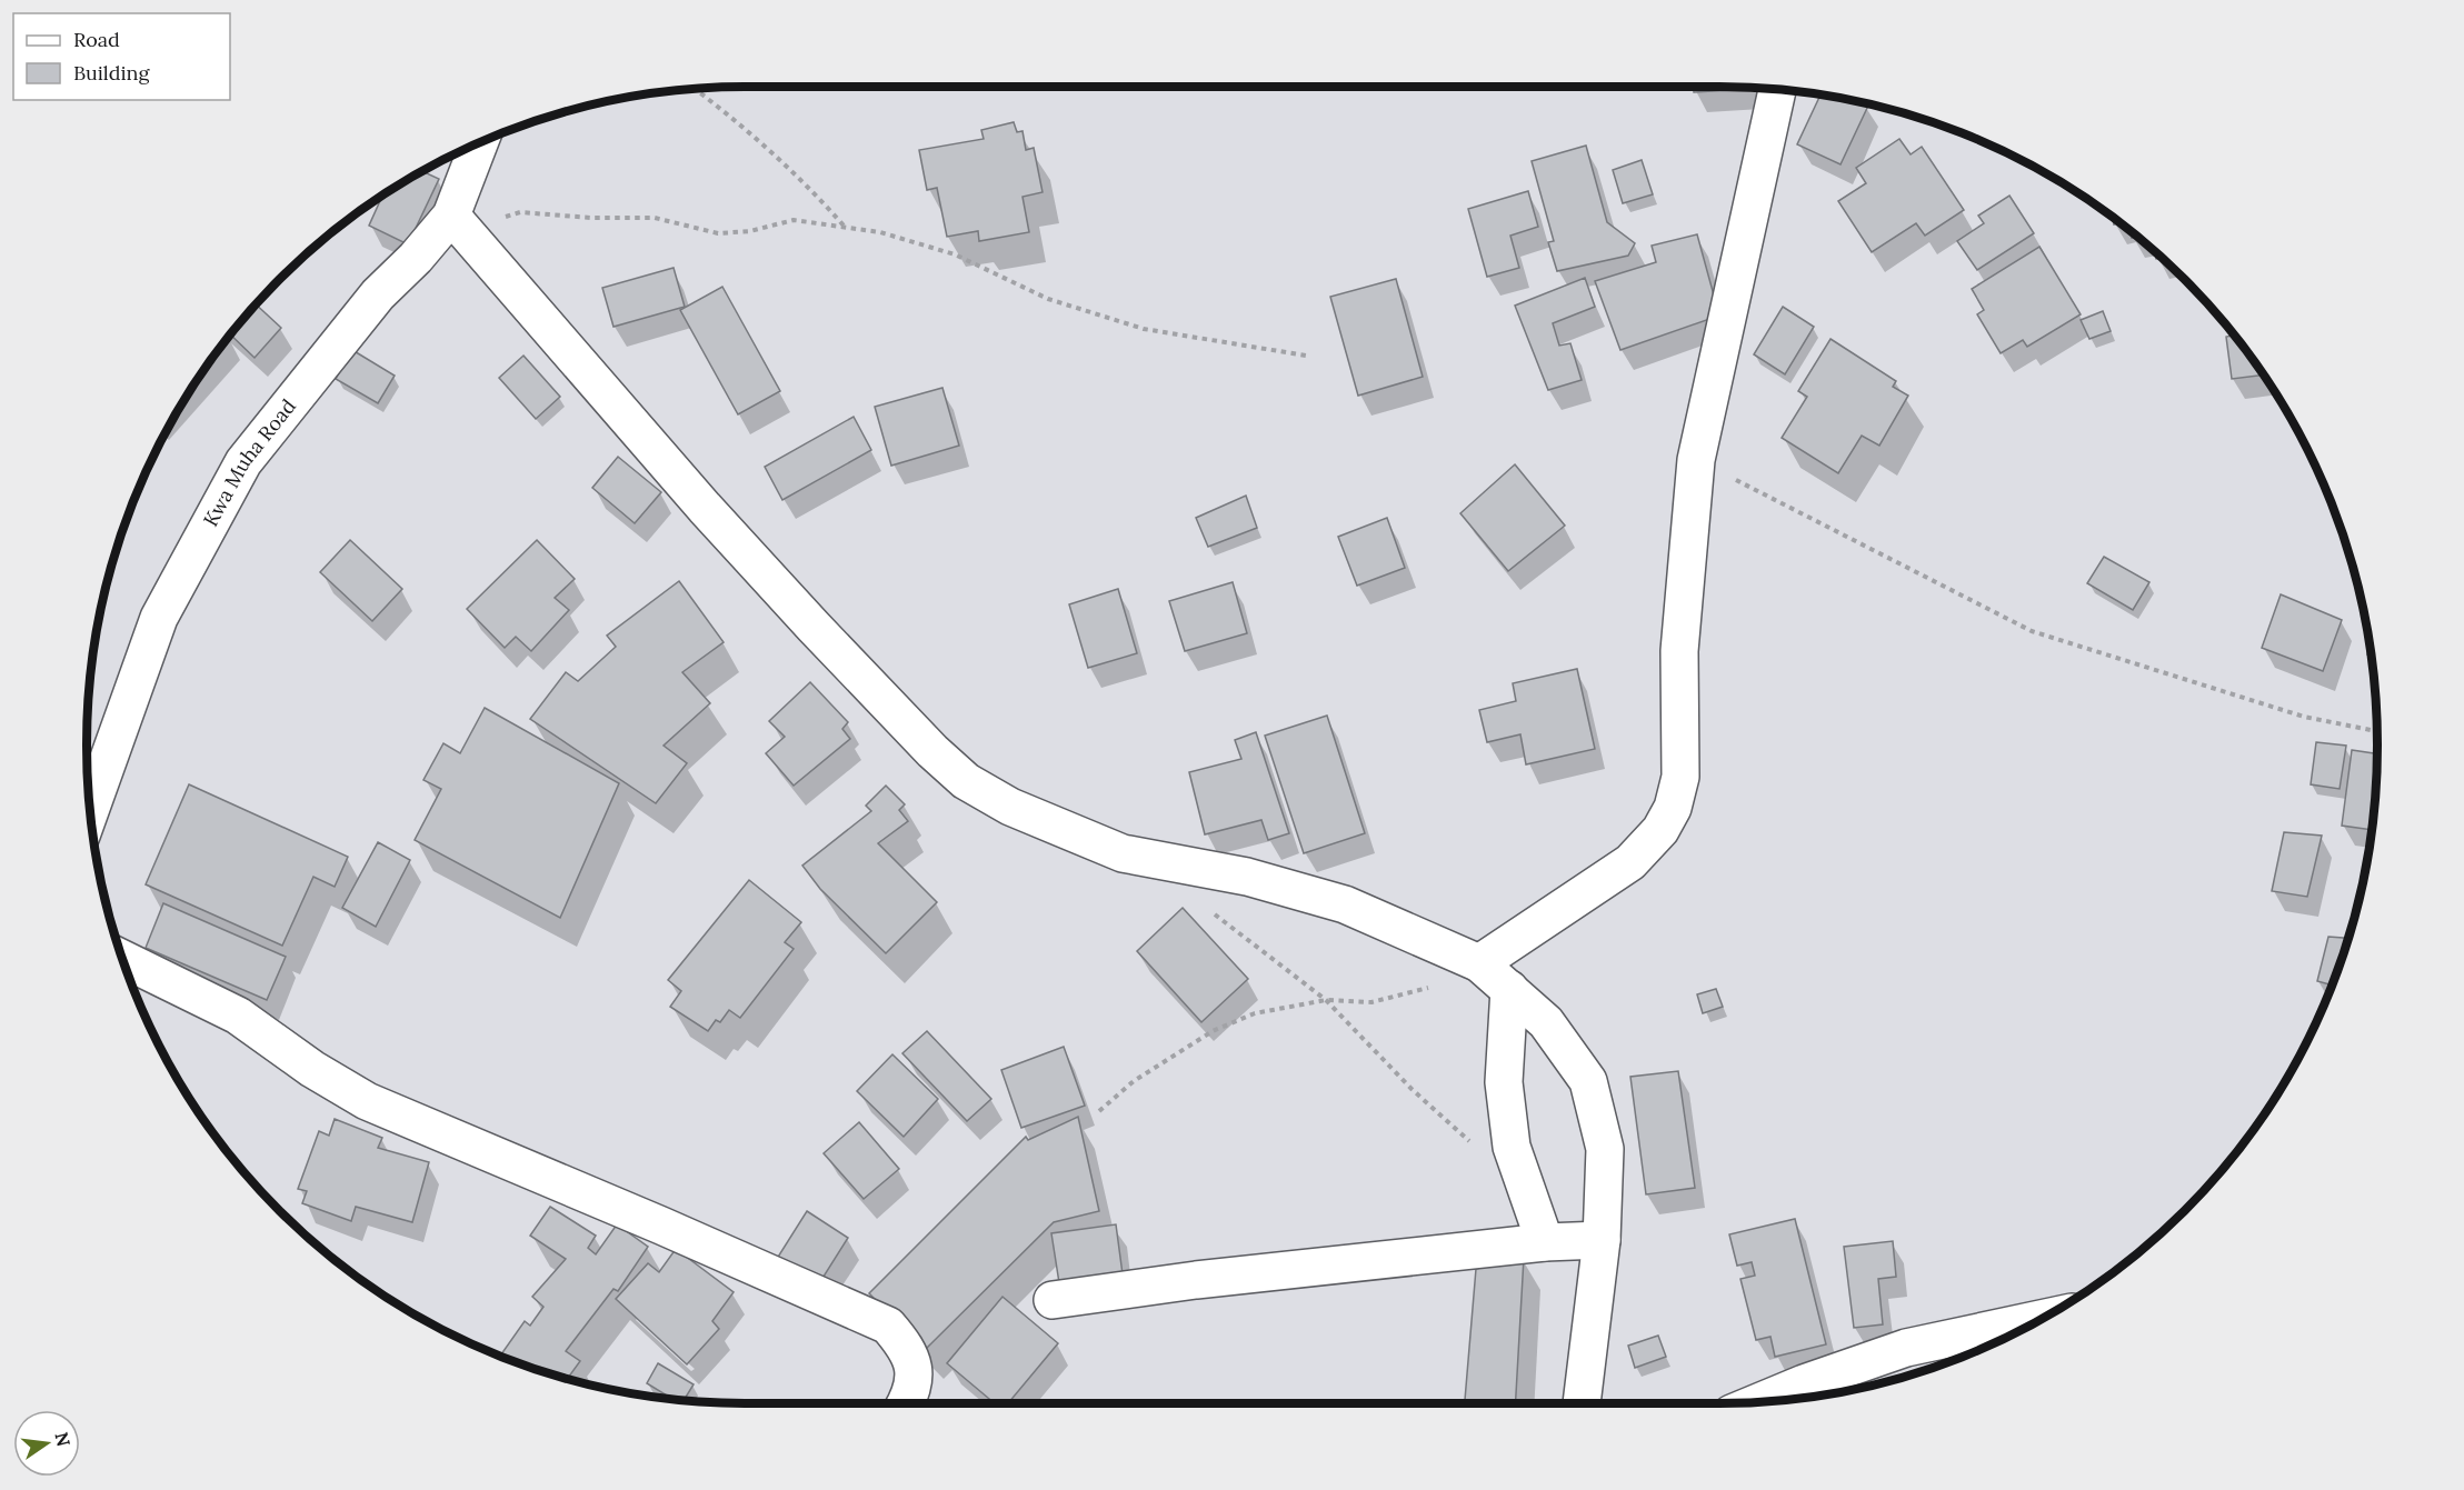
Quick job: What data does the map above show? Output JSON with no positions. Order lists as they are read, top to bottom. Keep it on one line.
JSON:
{"streets":{"street":["Kwa Muha Road"]},"legend":["Road","Building"],"north":"right"}
